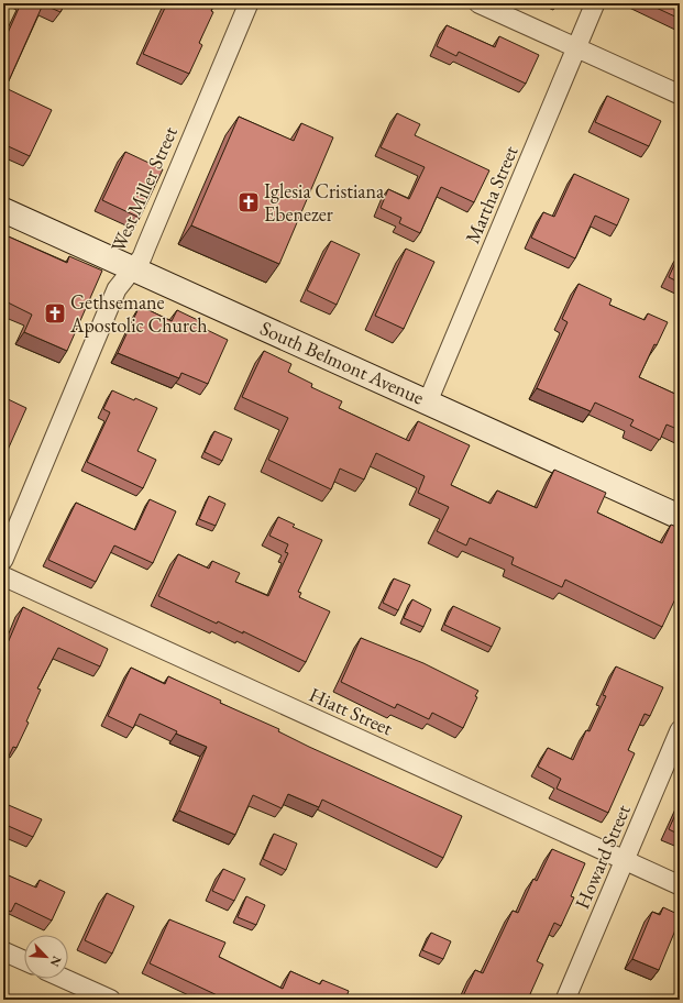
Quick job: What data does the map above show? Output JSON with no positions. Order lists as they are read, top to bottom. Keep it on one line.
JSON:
{"streets":{"main road":["South Belmont Avenue"],"street":["West Miller Street","Martha Street","Hiatt Street","Howard Street"]},"crossings":[["West Miller Street","South Belmont Avenue"],["Martha Street","South Belmont Avenue"],["Hiatt Street","Howard Street"]],"places":{"church":["Iglesia Cristiana Ebenezer","Gethsemane Apostolic Church"]},"north":"bottom right"}
